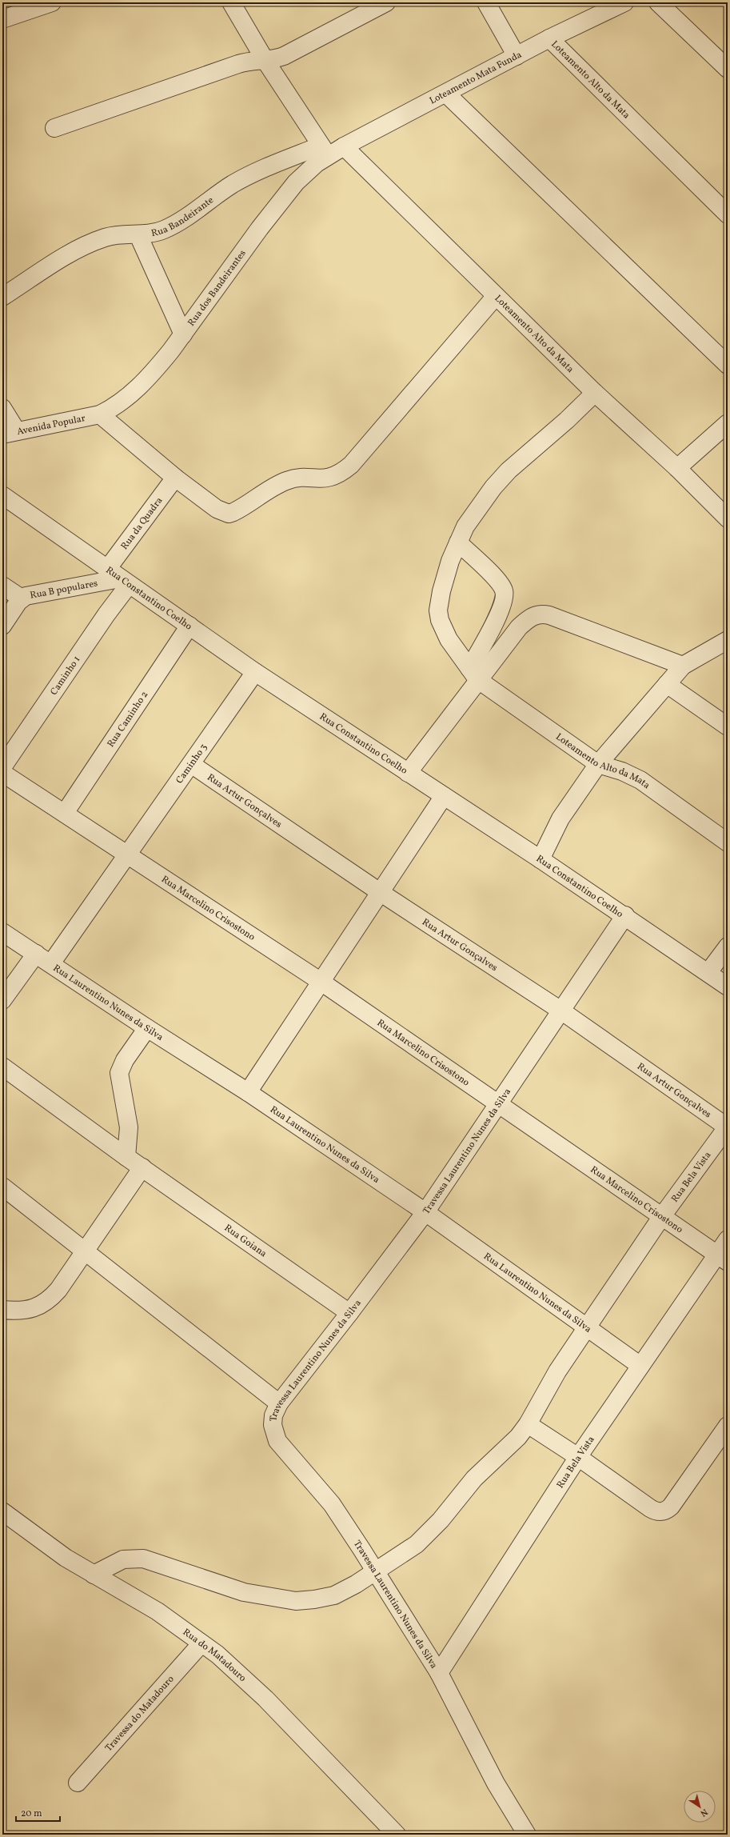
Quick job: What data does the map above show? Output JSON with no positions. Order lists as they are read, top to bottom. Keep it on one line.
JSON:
{"streets":{"street":["Loteamento Mata Funda","Loteamento Alto da Mata","Rua Bandeirante","Rua dos Bandeirantes","Avenida Popular","Rua da Quadra","Rua B populares","Rua Constantino Coelho","Caminho 1","Rua Caminho 2","Caminho 3","Rua Artur Gonçalves","Rua Marcelino Crisostono","Rua Laurentino Nunes da Silva","Travessa Laurentino Nunes da Silva","Rua Bela Vista","Rua Goiana","Rua do Matadouro","Travessa do Matadouro"]},"crossings":[["Loteamento Mata Funda","Loteamento Alto da Mata"],["Loteamento Mata Funda","Rua Bandeirante"],["Loteamento Mata Funda","Rua dos Bandeirantes"],["Rua Bandeirante","Rua dos Bandeirantes"],["Rua dos Bandeirantes","Avenida Popular"],["Rua da Quadra","Rua B populares"],["Rua da Quadra","Rua Constantino Coelho"],["Rua da Quadra","Caminho 1"],["Rua B populares","Rua Constantino Coelho"],["Rua B populares","Caminho 1"],["Rua Constantino Coelho","Caminho 1"],["Rua Constantino Coelho","Rua Caminho 2"],["Rua Constantino Coelho","Caminho 3"],["Rua Constantino Coelho","Travessa Laurentino Nunes da Silva"],["Rua Caminho 2","Rua Marcelino Crisostono"],["Caminho 3","Rua Artur Gonçalves"],["Caminho 3","Rua Marcelino Crisostono"],["Caminho 3","Rua Laurentino Nunes da Silva"],["Rua Artur Gonçalves","Travessa Laurentino Nunes da Silva"],["Rua Artur Gonçalves","Rua Bela Vista"],["Rua Marcelino Crisostono","Travessa Laurentino Nunes da Silva"],["Rua Marcelino Crisostono","Rua Bela Vista"],["Rua Laurentino Nunes da Silva","Travessa Laurentino Nunes da Silva"],["Rua Laurentino Nunes da Silva","Rua Bela Vista"],["Travessa Laurentino Nunes da Silva","Rua Bela Vista"],["Travessa Laurentino Nunes da Silva","Rua Goiana"],["Rua Bela Vista","Rua do Matadouro"],["Rua do Matadouro","Travessa do Matadouro"]],"scale_bar":"20 m","north":"bottom right"}
